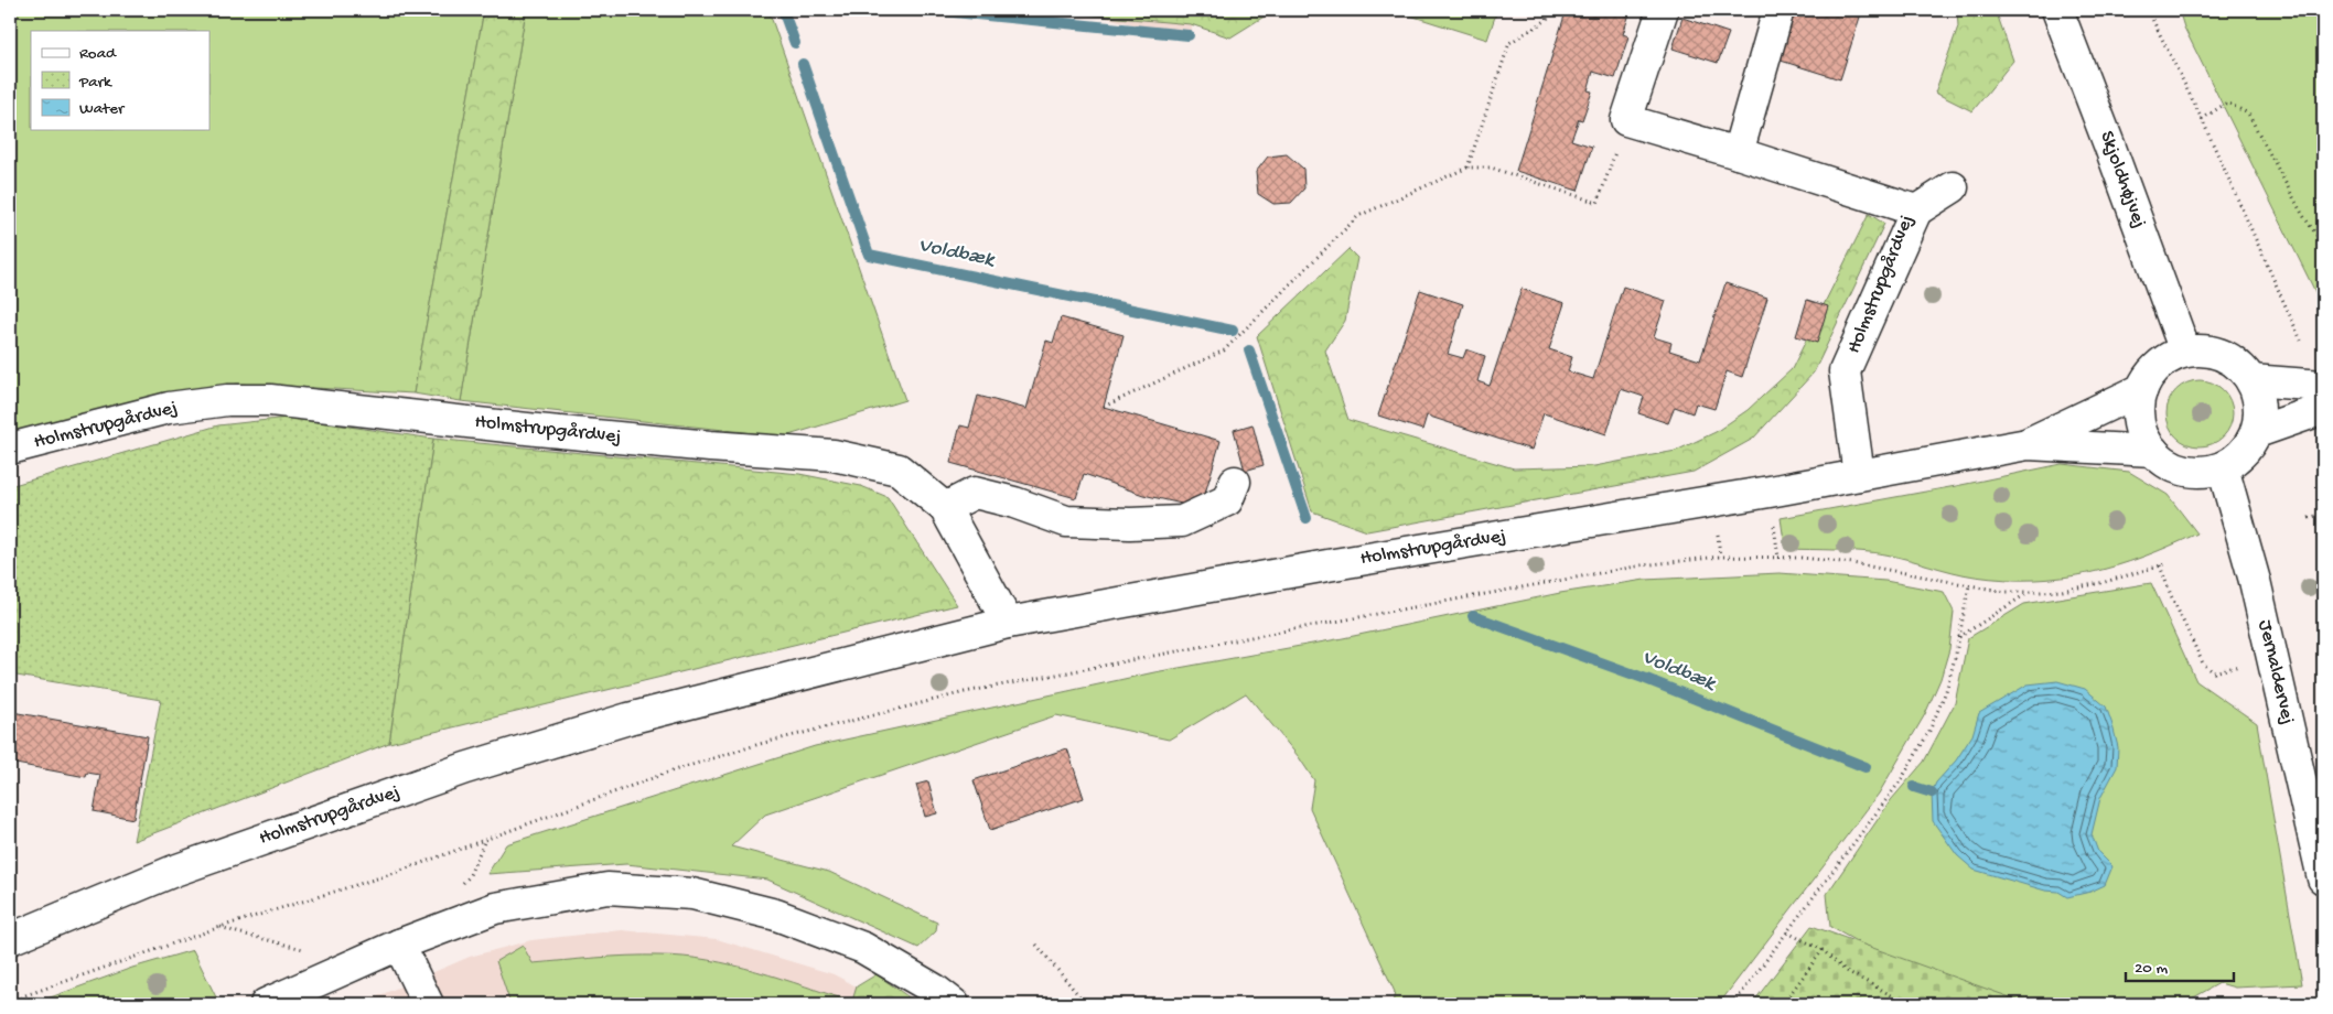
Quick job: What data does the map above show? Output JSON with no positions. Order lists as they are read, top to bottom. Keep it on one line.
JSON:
{"streets":{"street":["Skjoldhøjvej","Holmstrupgårdvej","Jernaldervej"]},"crossings":[["Skjoldhøjvej","Holmstrupgårdvej"],["Skjoldhøjvej","Jernaldervej"],["Holmstrupgårdvej","Jernaldervej"]],"water":["Voldbæk"],"legend":["Road","Park","Water"],"scale_bar":"20 m"}
